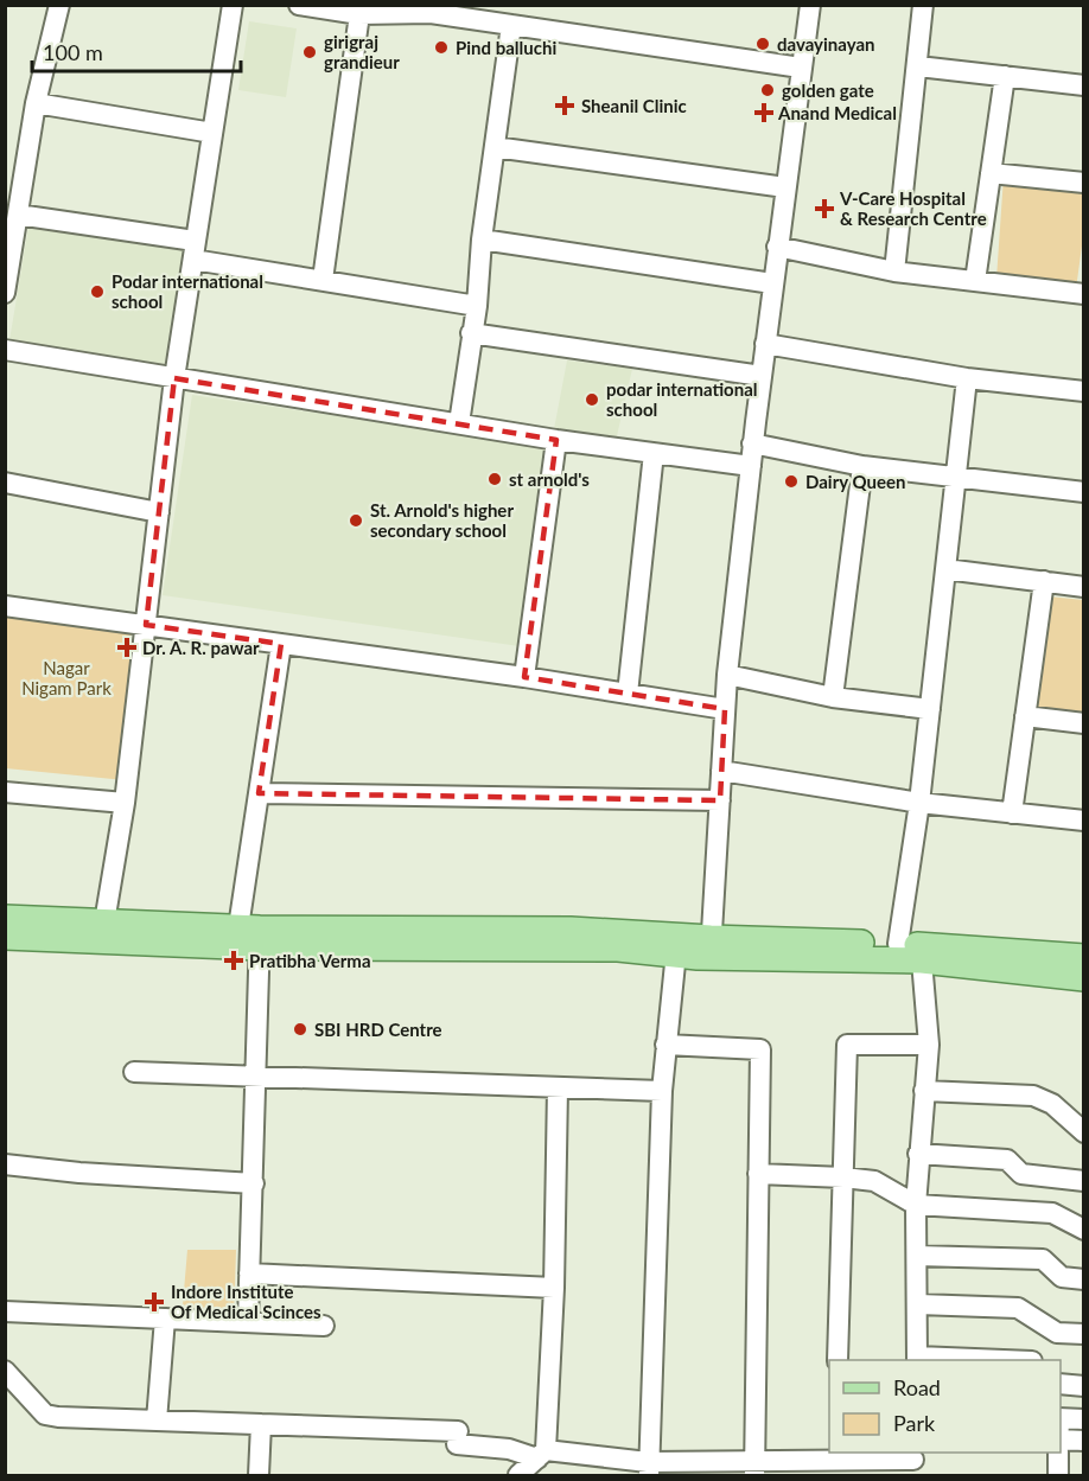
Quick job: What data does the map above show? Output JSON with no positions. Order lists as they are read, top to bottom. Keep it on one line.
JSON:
{"parks":["Nagar Nigam Park"],"places":{"other":["davayinayan","Pind balluchi","girigraj grandieur","golden gate","Podar international school","podar international school","st arnold's","Dairy Queen","St. Arnold's higher secondary school","SBI HRD Centre"],"health":["Sheanil Clinic","Anand Medical","V-Care Hospital & Research Centre","Dr. A. R. pawar","Pratibha Verma","Indore Institute Of Medical Scinces"]},"legend":["Road","Park"],"scale_bar":"100 m"}
